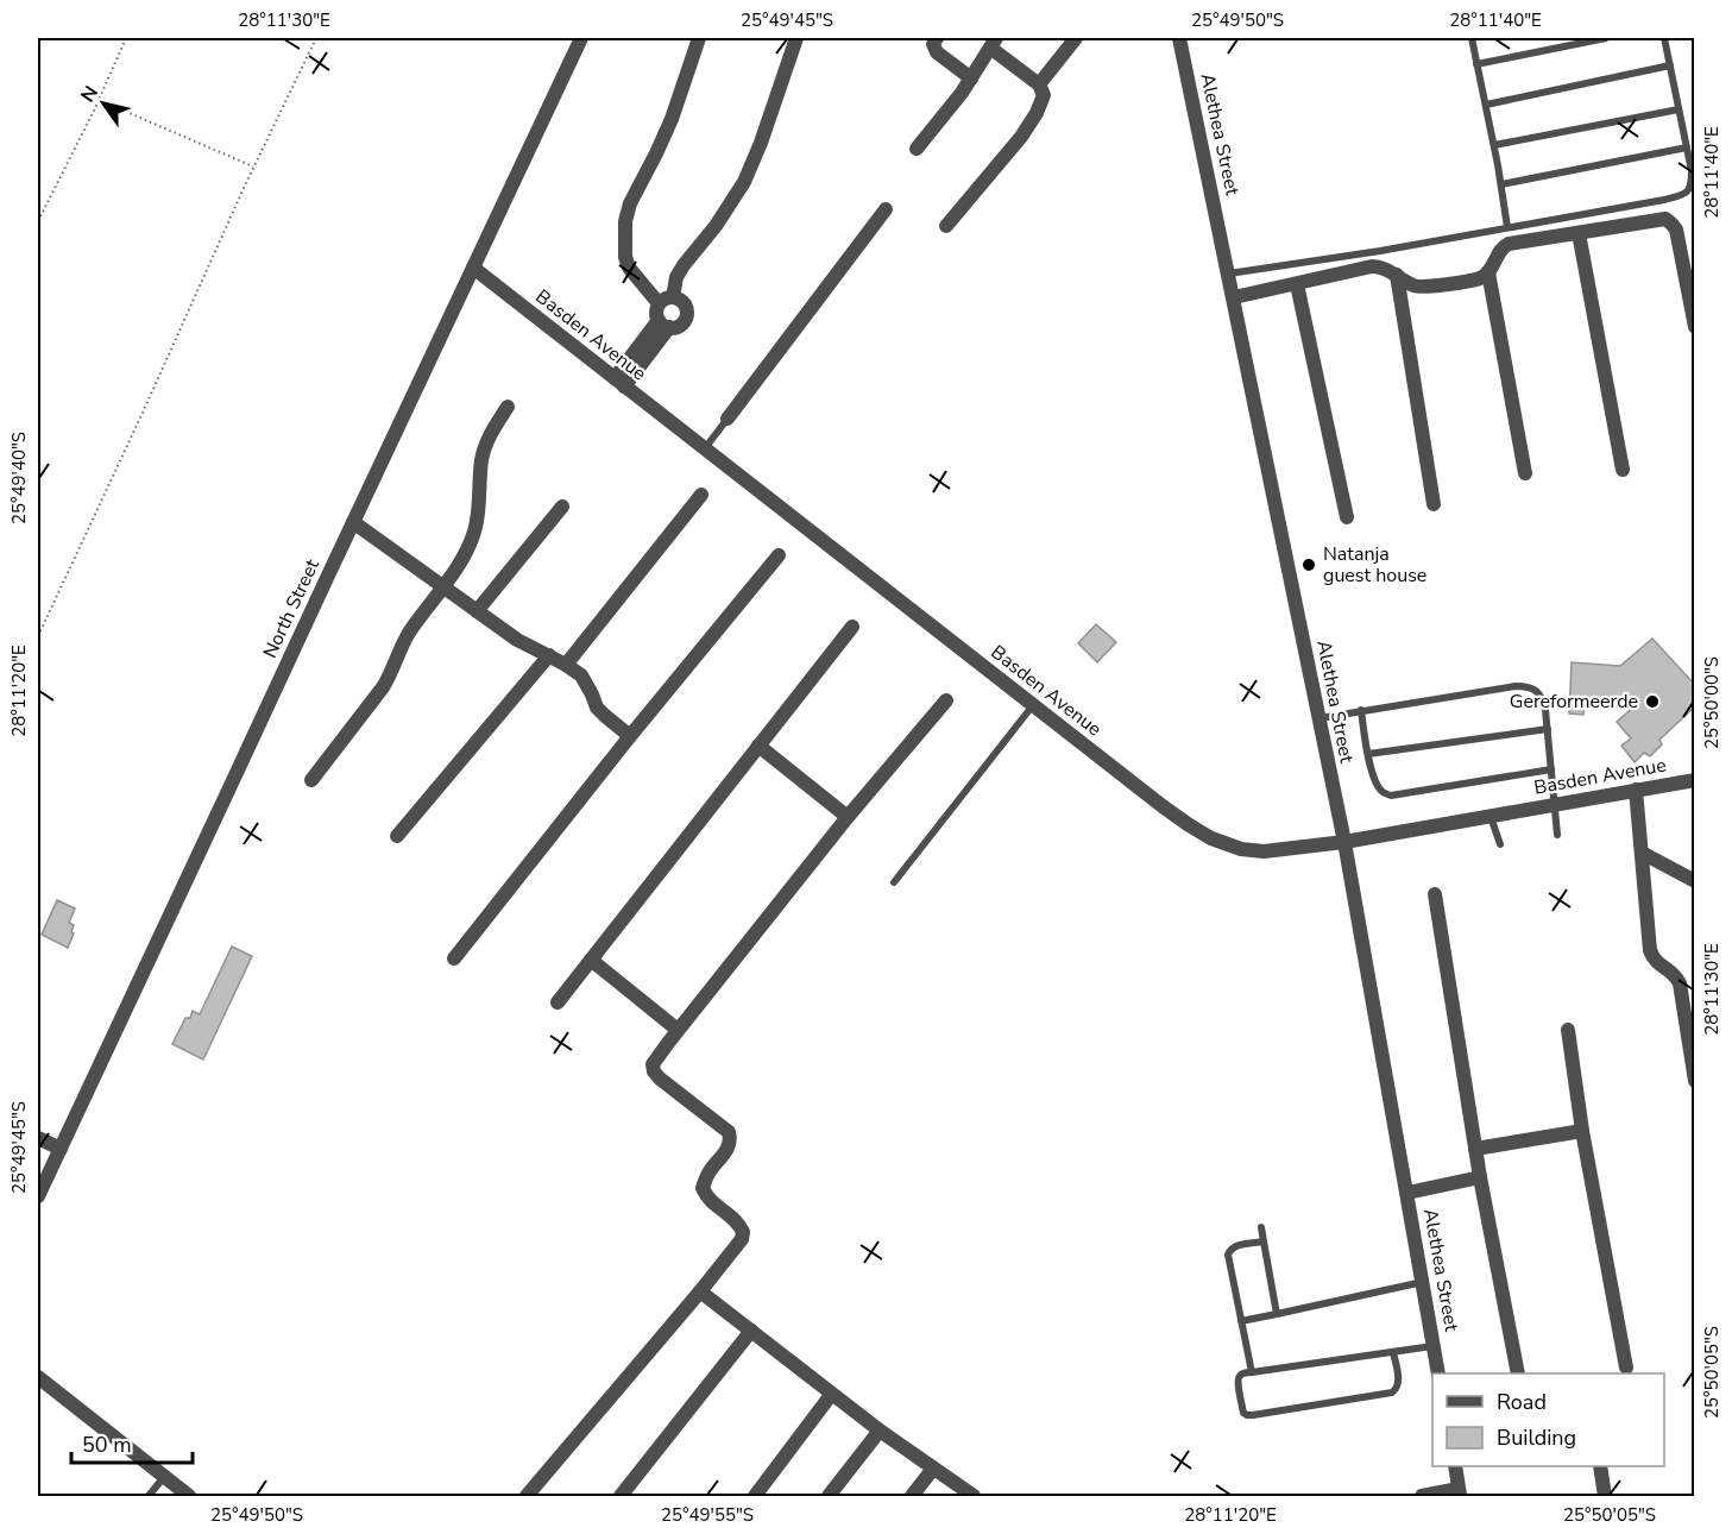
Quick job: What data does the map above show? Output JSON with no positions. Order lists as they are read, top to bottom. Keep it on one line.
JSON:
{"streets":{"street":["Alethea Street","Basden Avenue","North Street"]},"crossings":[["Alethea Street","Basden Avenue"],["Basden Avenue","North Street"]],"places":["Natanja guest house","Gereformeerde"],"legend":["Road","Building"],"scale_bar":"50 m","north":"top left","coordinates":["28°11'30\"E","25°49'45\"S","25°49'50\"S","28°11'40\"E","25°49'40\"S","28°11'20\"E","25°50'00\"S","25°50'05\"S","25°49'55\"S"]}
